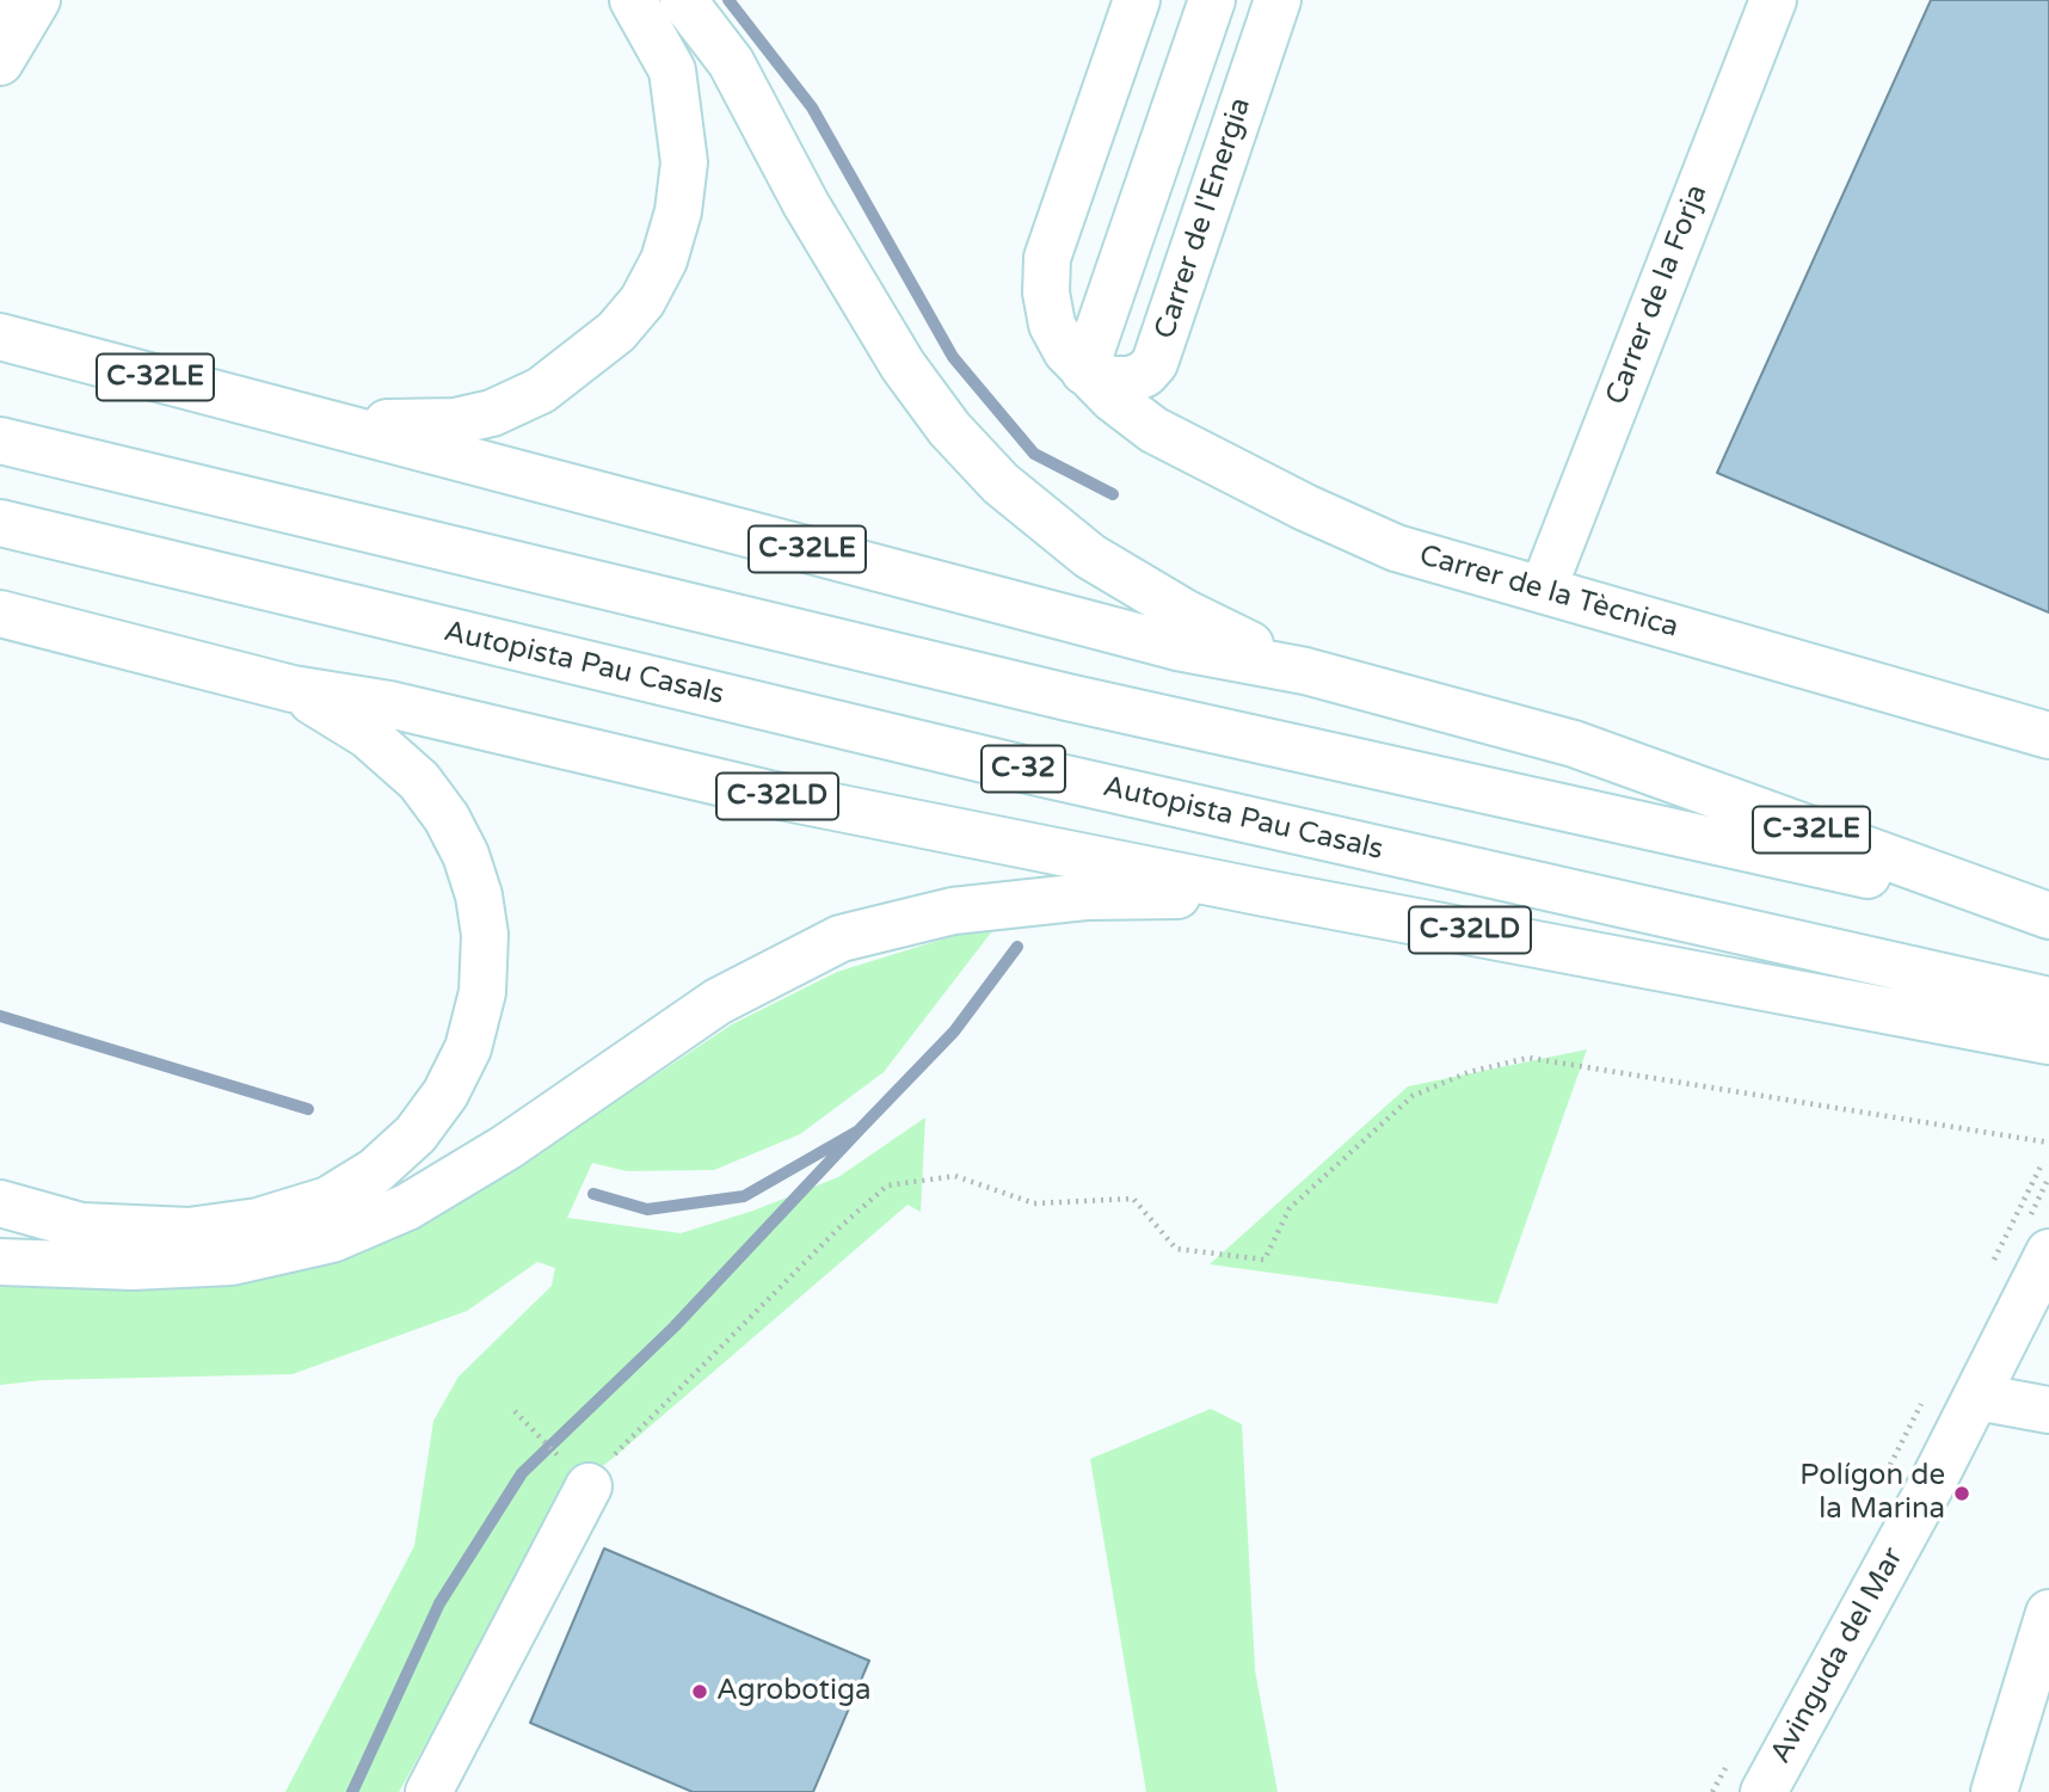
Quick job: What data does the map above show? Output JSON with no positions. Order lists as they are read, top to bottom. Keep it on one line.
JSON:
{"streets":{"main road":["Carrer de l'Energia","Carrer de la Forja","C-32LE","Carrer de la Tècnica","Autopista Pau Casals","C-32","C-32LD","Avinguda del Mar"]},"crossings":[["Carrer de l'Energia","Carrer de la Tècnica"],["Carrer de la Forja","Carrer de la Tècnica"]],"places":["Polígon de la Marina","Agrobotiga"]}
